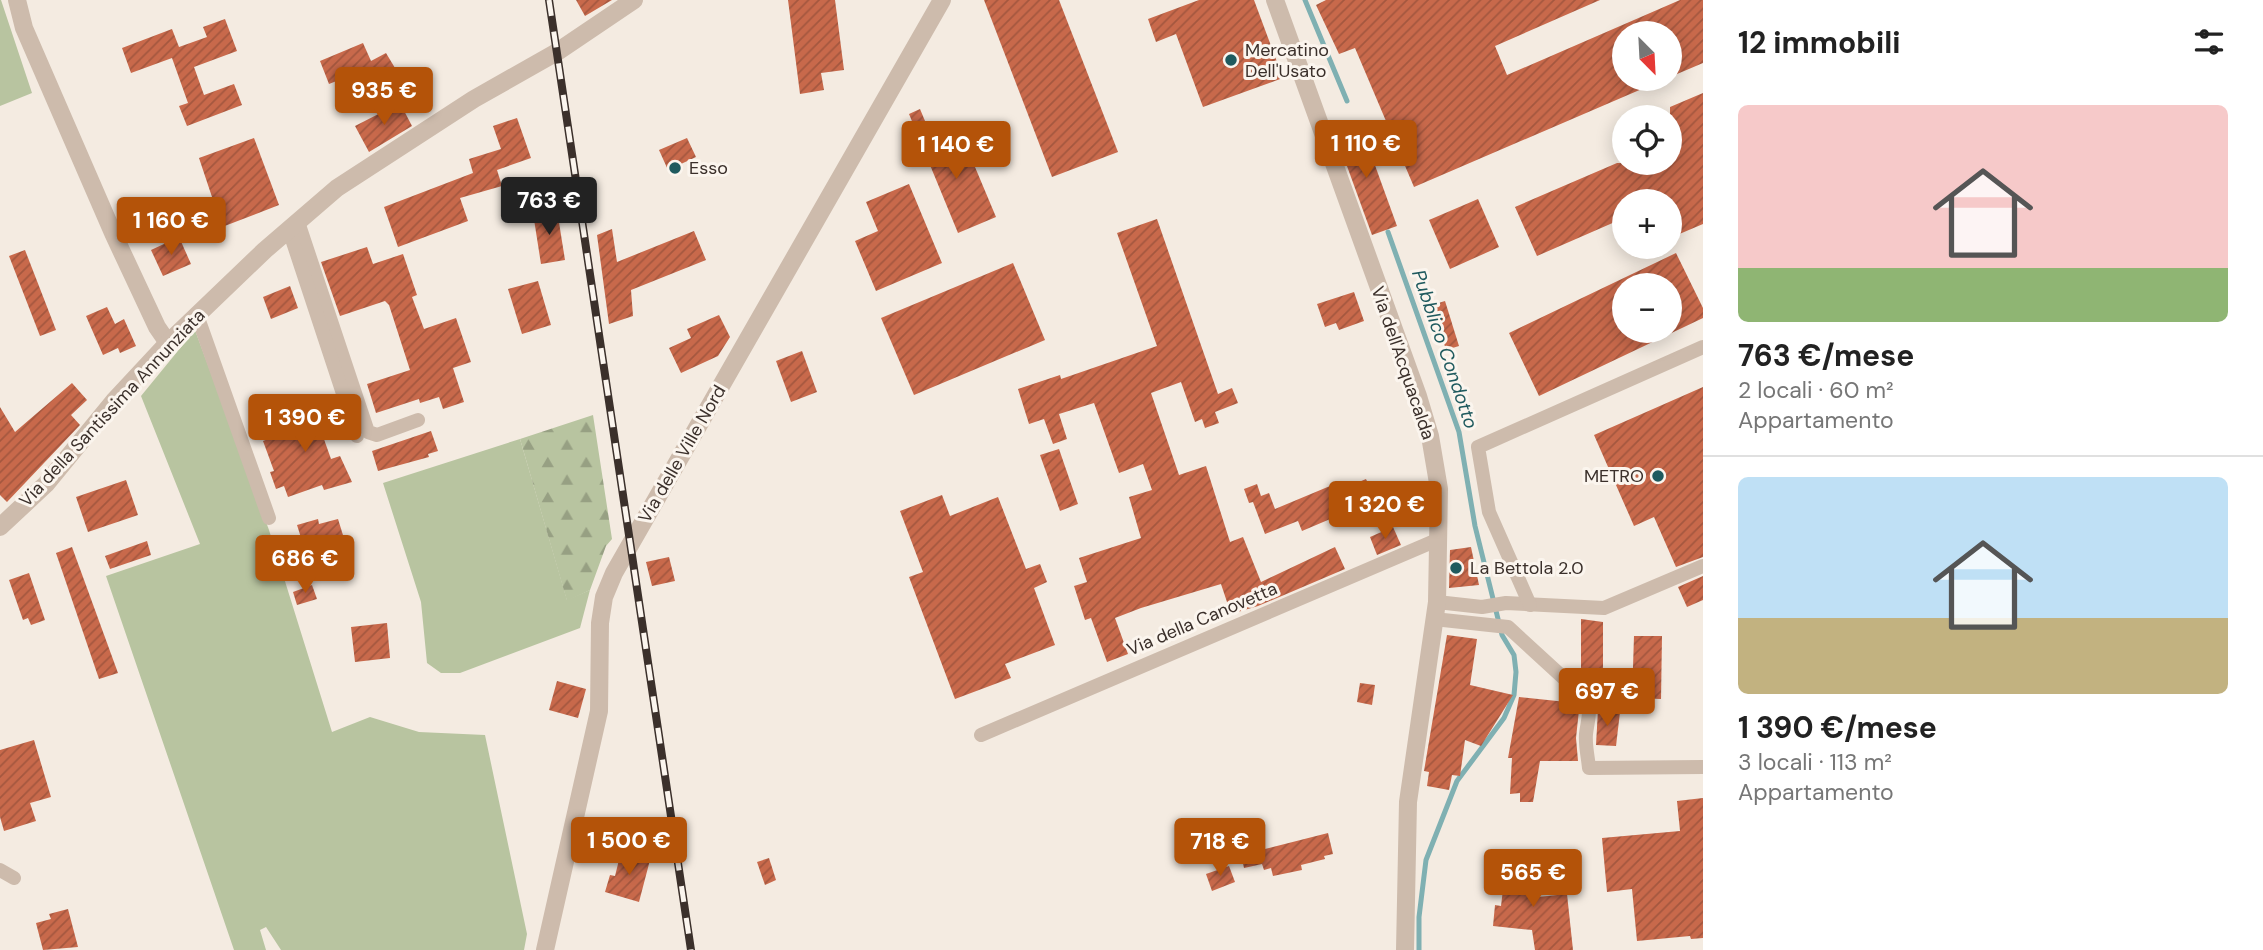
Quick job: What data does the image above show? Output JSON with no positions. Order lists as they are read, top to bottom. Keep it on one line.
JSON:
{"streets":{"street":["Via dell'Acquacalda","Via della Santissima Annunziata","Via delle Ville Nord","Via della Canovetta"]},"crossings":[["Via dell'Acquacalda","Via della Canovetta"]],"water":["Pubblico Condotto"],"places":["Mercatino Dell'Usato","Esso","METRO","La Bettola 2.0"],"north":"bottom right","page":{"heading":"12 immobili","map_buttons":["+","−"],"price":["935 €","1 110 €","1 140 €","763 €","1 160 €","1 390 €","1 320 €","686 €","697 €","1 500 €","718 €","565 €"],"list":[{"name":"763 €/mese","note":"2 locali · 60 m² · Appartamento"},{"name":"1 390 €/mese","note":"3 locali · 113 m² · Appartamento"}]}}
